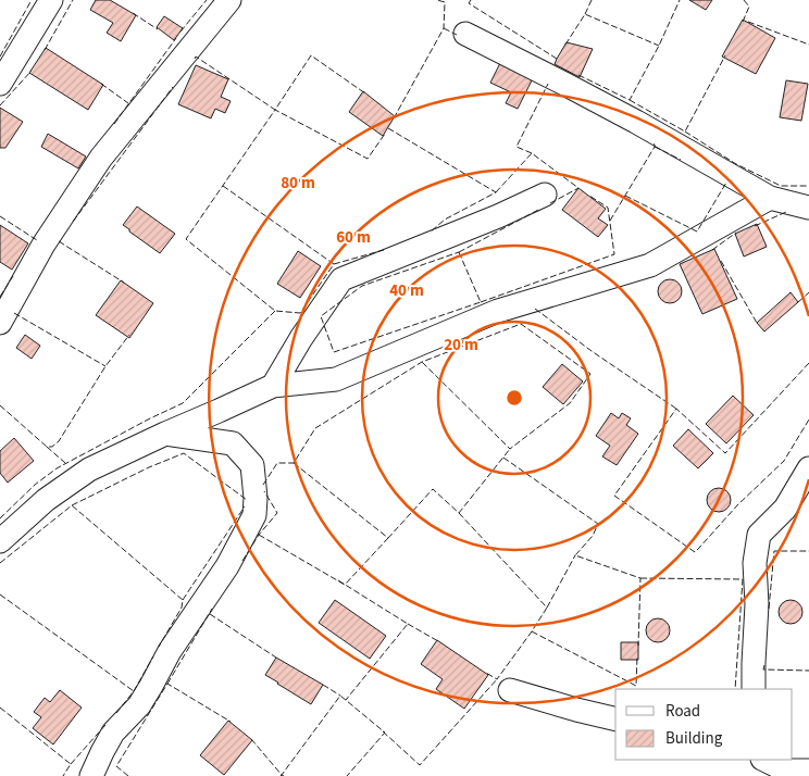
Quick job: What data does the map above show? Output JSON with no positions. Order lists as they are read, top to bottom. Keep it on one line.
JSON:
{"legend":["Road","Building"],"rings":["80 m","60 m","40 m","20 m"]}
